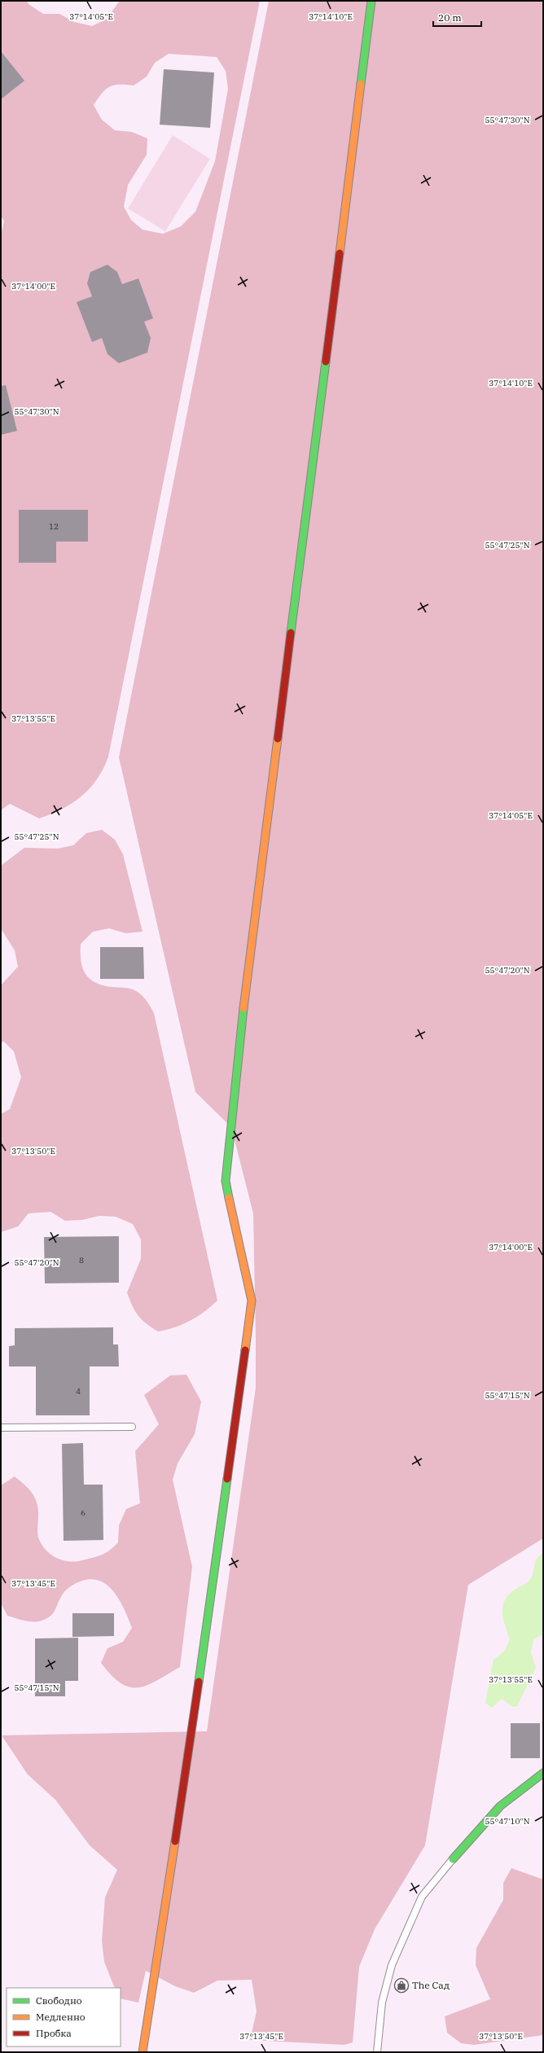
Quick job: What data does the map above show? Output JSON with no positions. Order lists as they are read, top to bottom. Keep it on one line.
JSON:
{"places":{"shop":["The Сад"]},"house_numbers":["12","8","4","6"],"legend":["Свободно","Медленно","Пробка"],"scale_bar":"20 m","coordinates":["37°14'05\"E","37°14'10\"E","55°47'30\"N","37°14'00\"E","55°47'25\"N","37°13'55\"E","55°47'20\"N","37°13'50\"E","55°47'15\"N","37°13'45\"E","55°47'10\"N"]}
